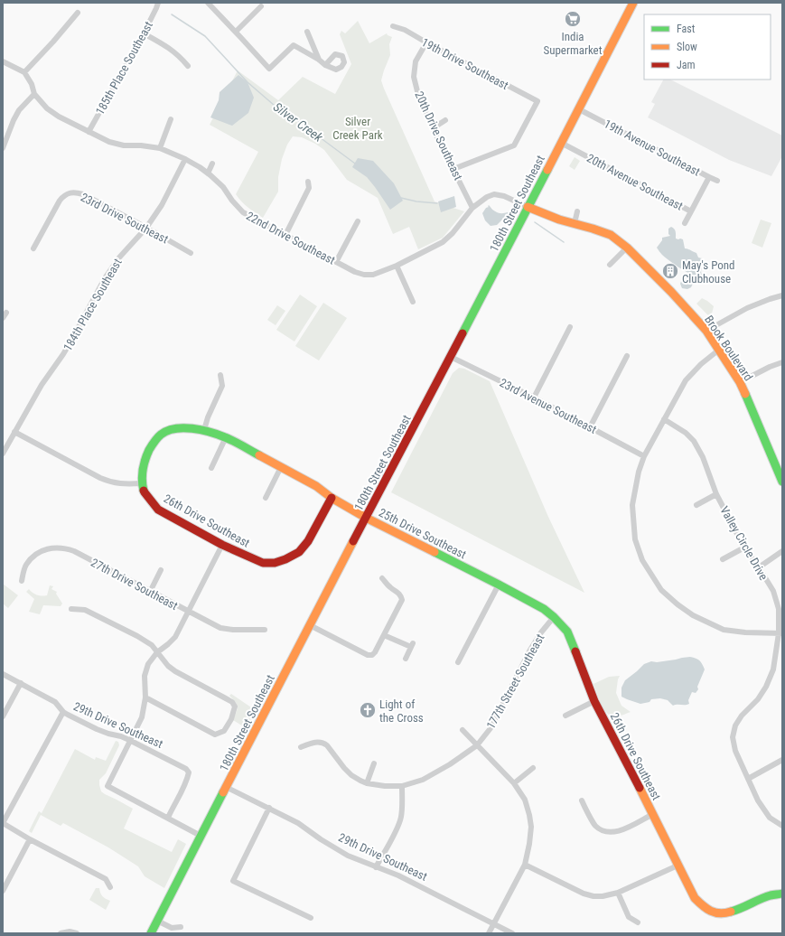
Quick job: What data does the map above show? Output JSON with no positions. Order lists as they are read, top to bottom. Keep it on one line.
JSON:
{"streets":{"street":["19th Drive Southeast","185th Place Southeast","20th Drive Southeast","19th Avenue Southeast","20th Avenue Southeast","180th Street Southeast","23rd Drive Southeast","22nd Drive Southeast","184th Place Southeast","Brook Boulevard","23rd Avenue Southeast","26th Drive Southeast","25th Drive Southeast","Valley Circle Drive","27th Drive Southeast","177th Street Southeast","29th Drive Southeast"]},"crossings":[["19th Drive Southeast","20th Drive Southeast"],["185th Place Southeast","22nd Drive Southeast"],["20th Drive Southeast","22nd Drive Southeast"],["19th Avenue Southeast","20th Avenue Southeast"],["19th Avenue Southeast","180th Street Southeast"],["20th Avenue Southeast","180th Street Southeast"],["180th Street Southeast","22nd Drive Southeast"],["180th Street Southeast","Brook Boulevard"],["180th Street Southeast","23rd Avenue Southeast"],["180th Street Southeast","25th Drive Southeast"],["180th Street Southeast","29th Drive Southeast"],["23rd Drive Southeast","184th Place Southeast"],["22nd Drive Southeast","184th Place Southeast"],["22nd Drive Southeast","Brook Boulevard"],["26th Drive Southeast","25th Drive Southeast"],["26th Drive Southeast","177th Street Southeast"],["25th Drive Southeast","177th Street Southeast"]],"water":["Silver Creek"],"parks":["Silver Creek Park"],"places":{"supermarket":["India Supermarket"],"building":["May's Pond Clubhouse"],"church":["Light of the Cross"]},"legend":["Fast","Slow","Jam"]}
